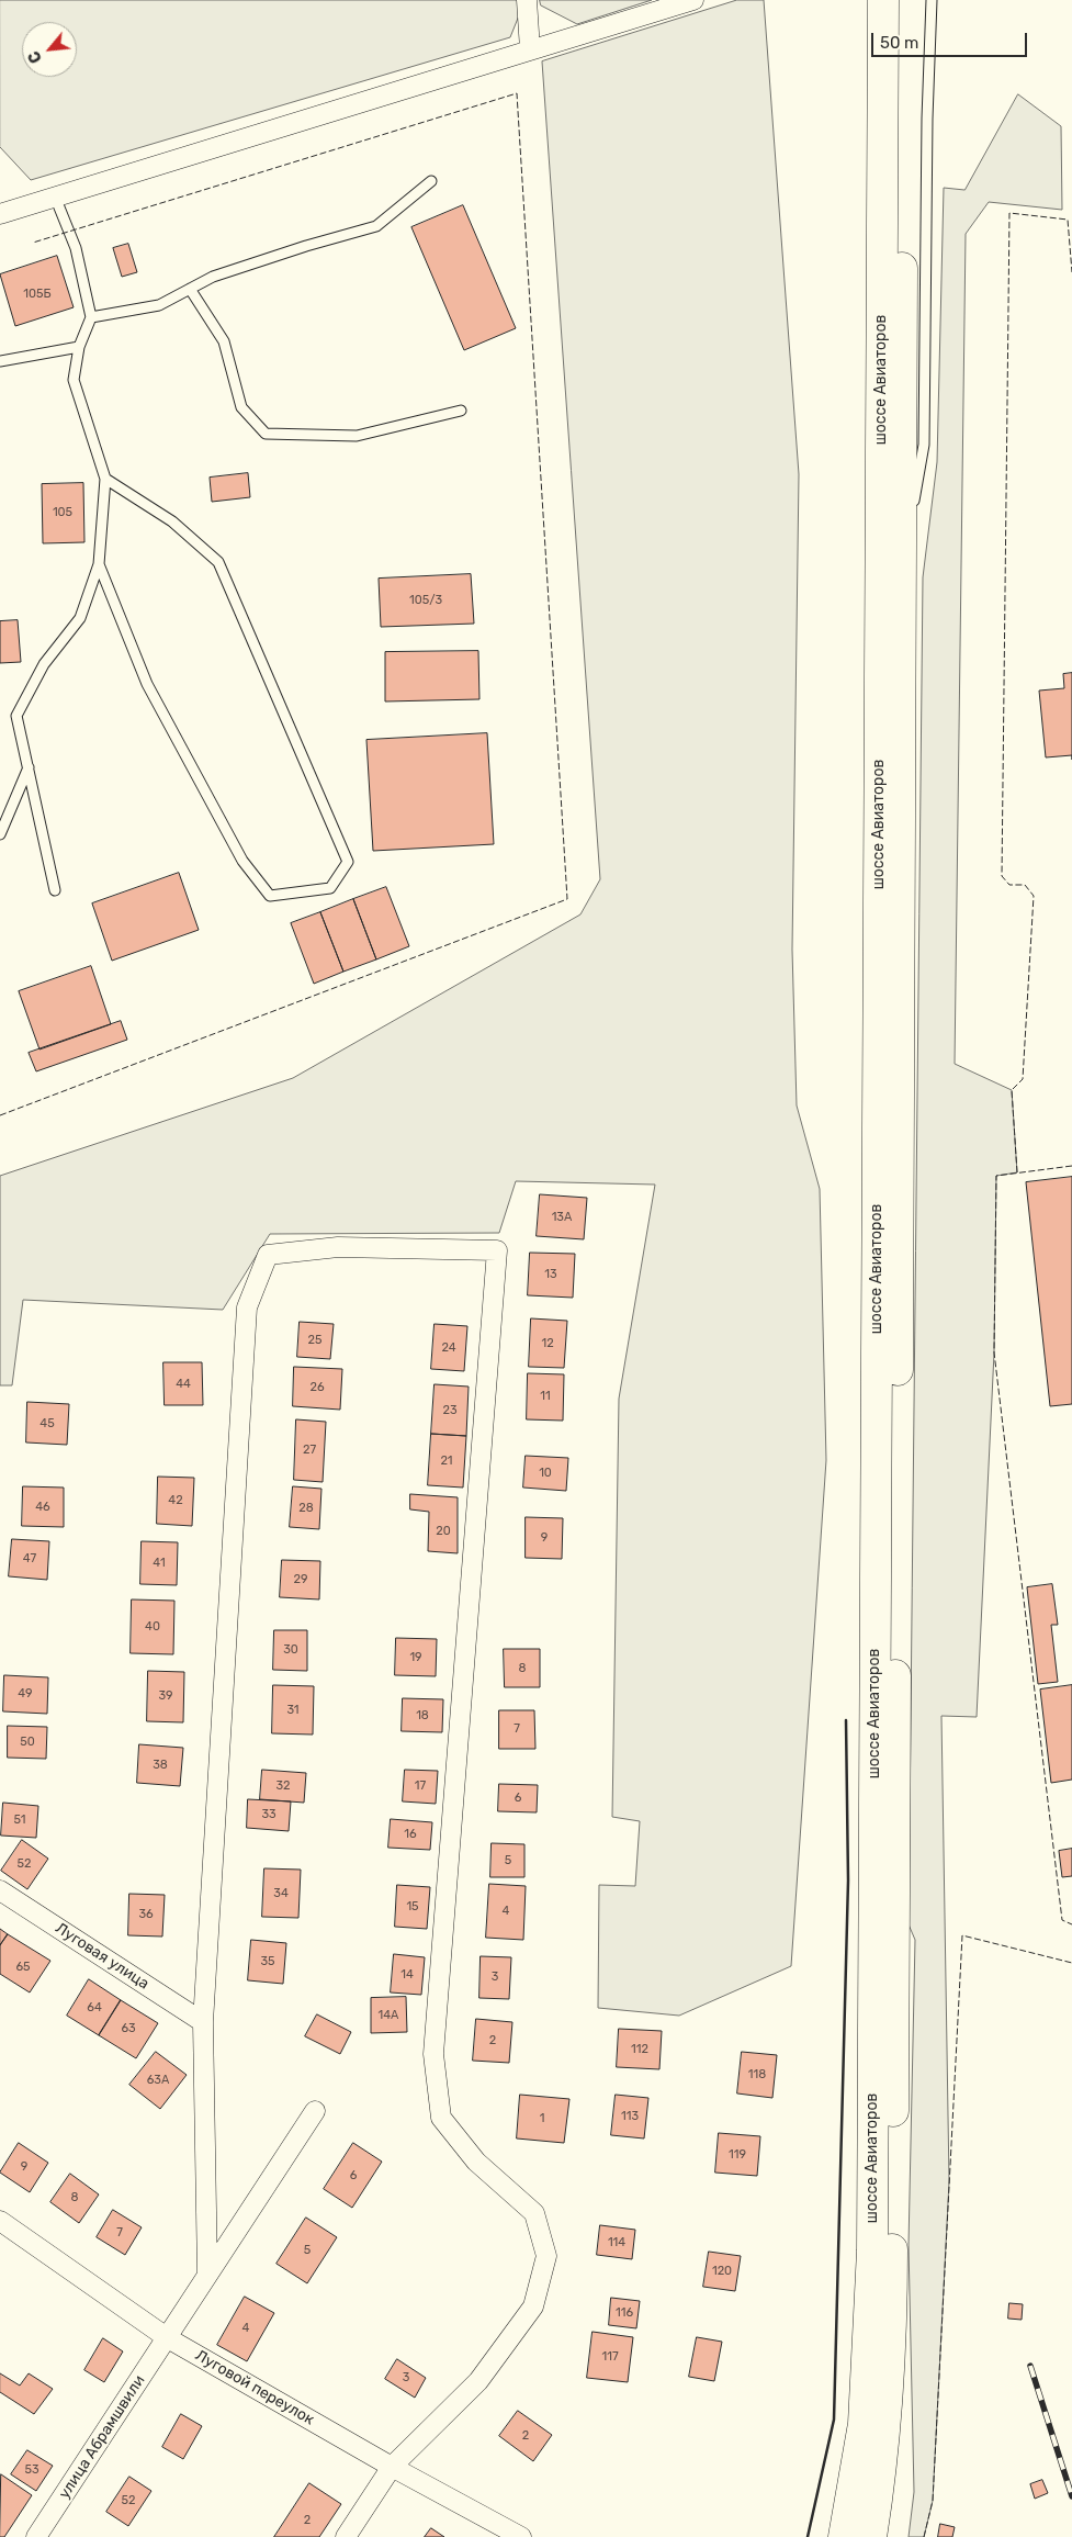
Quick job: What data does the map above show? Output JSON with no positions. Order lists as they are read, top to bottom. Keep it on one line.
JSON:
{"streets":{"main road":["шоссе Авиаторов"],"street":["Луговая улица","Луговой переулок","улица Абрамшвили"]},"crossings":[["Луговой переулок","улица Абрамшвили"]],"house_numbers":["105Б","105","105/3","13А","13","25","12","24","44","26","11","23","45","27","21","10","42","46","28","20","9","47","41","29","40","30","19","8","49","39","31","18","7","50","38","32","17","6","33","51","16","5","52","34","15","4","36","35","65","14","3","64","14А","63","2","112","118","63А","113","1","119","9","6","8","7","114","5","120","116","4","117","3","2","53","52","2"],"scale_bar":"50 m","north":"bottom left"}
